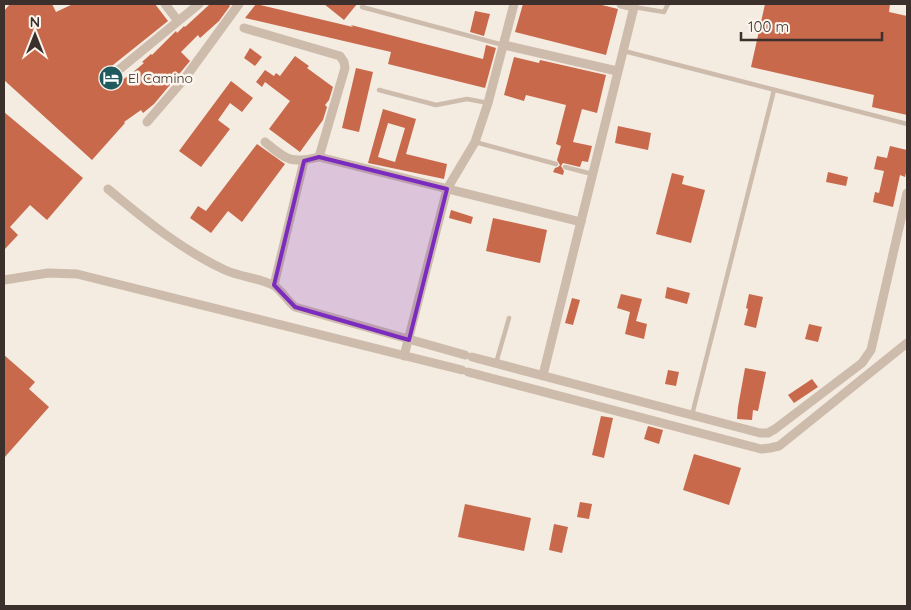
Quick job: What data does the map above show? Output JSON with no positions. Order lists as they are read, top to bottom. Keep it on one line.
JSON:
{"places":{"hotel":["El Camino"]},"scale_bar":"100 m","north":"top"}
